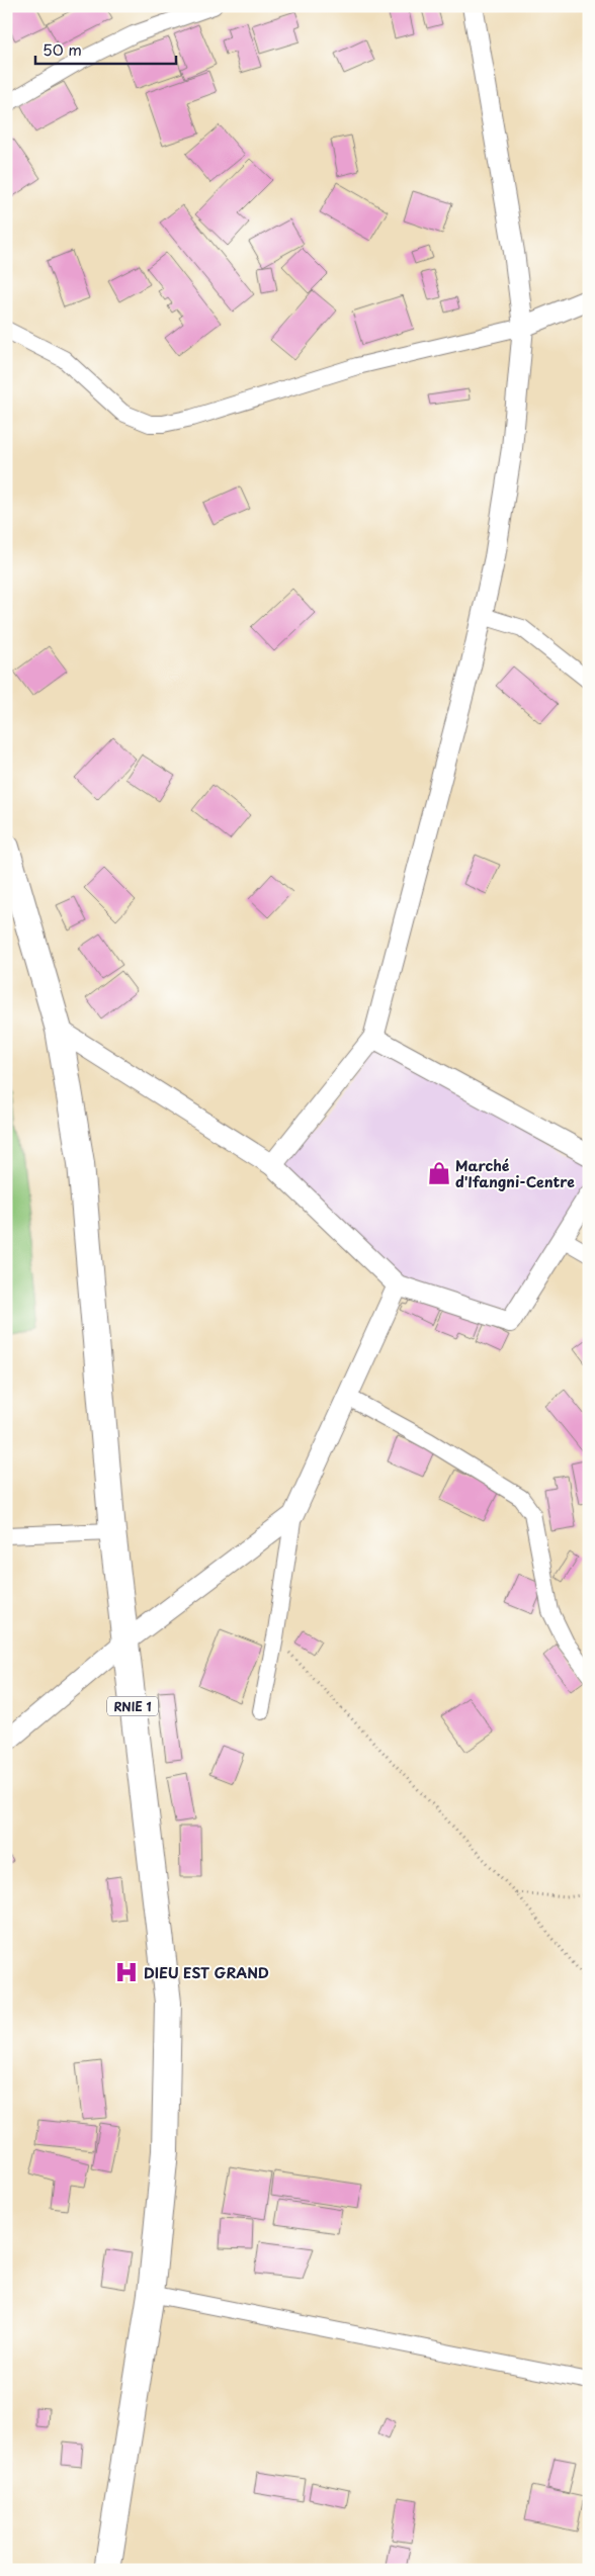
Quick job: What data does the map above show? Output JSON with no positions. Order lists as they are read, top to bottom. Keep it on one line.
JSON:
{"streets":{"highway":["RNIE 1"]},"places":{"shop":["Marché d'Ifangni-Centre"],"hospital":["DIEU EST GRAND"]},"scale_bar":"50 m"}
